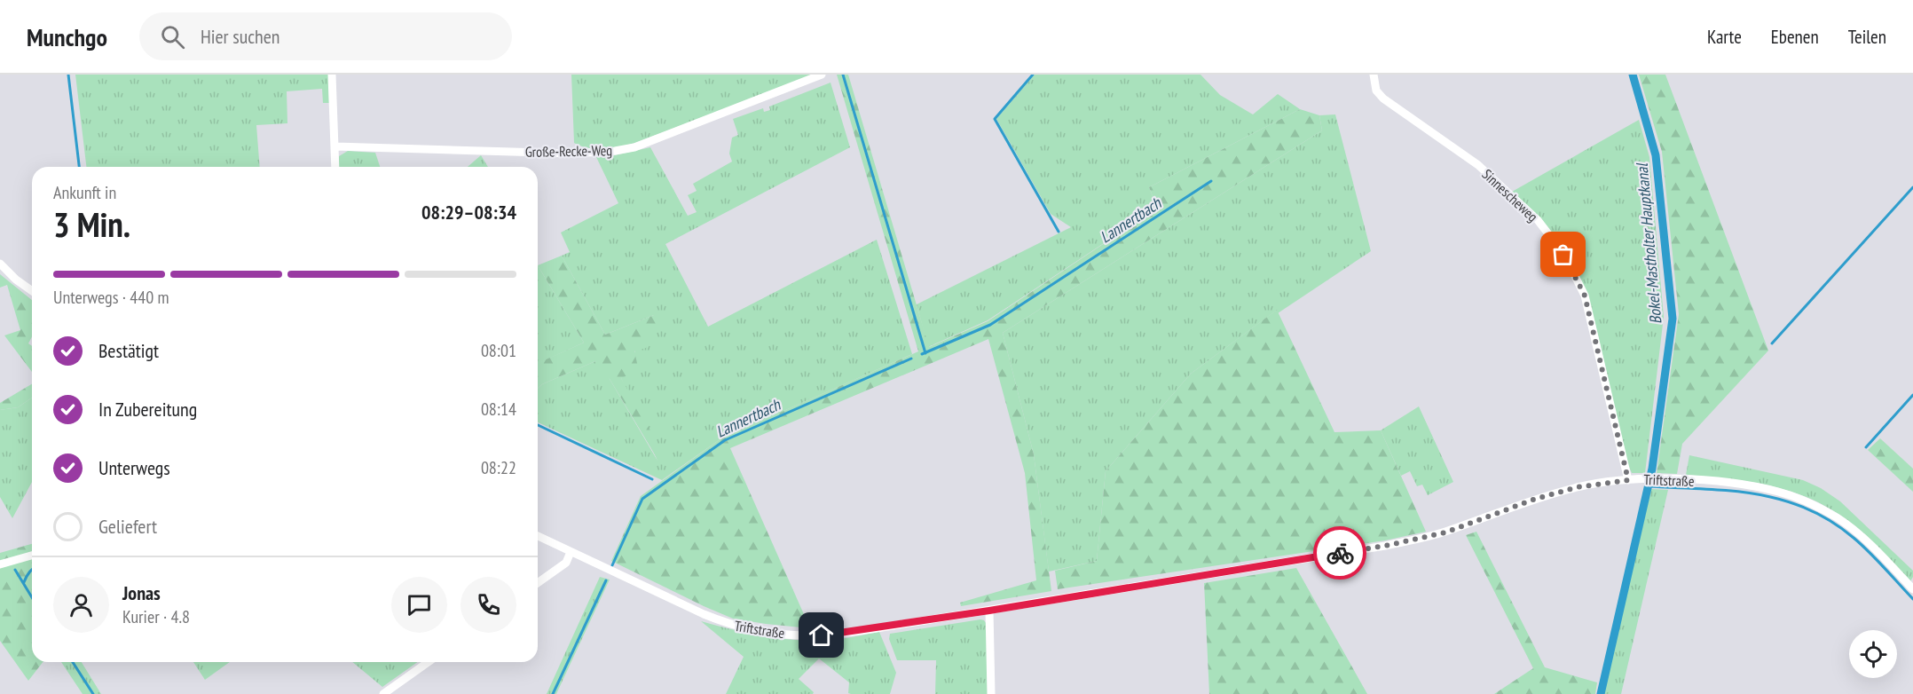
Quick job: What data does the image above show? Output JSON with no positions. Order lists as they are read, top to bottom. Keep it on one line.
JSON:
{"streets":{"street":["Große-Recke-Weg","Sinnescheweg","Triftstraße"]},"crossings":[["Sinnescheweg","Triftstraße"]],"water":["Lannertbach","Bokel-Mastholter Hauptkanal"],"page":{"header":"Munchgo","search":"Hier suchen","nav":["Karte","Ebenen","Teilen"],"heading":["3 Min.","Ankunft in","08:29–08:34"],"panel":["Jonas","Kurier · 4.8"],"bar":"Unterwegs · 440 m","list":[["Bestätigt","08:01"],["In Zubereitung","08:14"],["Unterwegs","08:22"],"Geliefert"]}}
